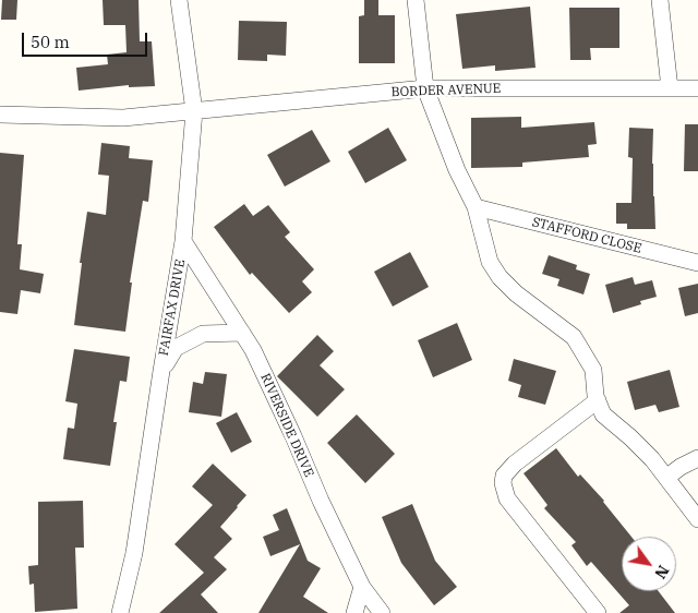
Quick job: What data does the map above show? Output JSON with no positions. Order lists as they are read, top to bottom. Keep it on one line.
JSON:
{"streets":{"street":["BORDER AVENUE","STAFFORD CLOSE","FAIRFAX DRIVE","RIVERSIDE DRIVE"]},"crossings":[["BORDER AVENUE","FAIRFAX DRIVE"],["FAIRFAX DRIVE","RIVERSIDE DRIVE"]],"scale_bar":"50 m","north":"bottom right"}
